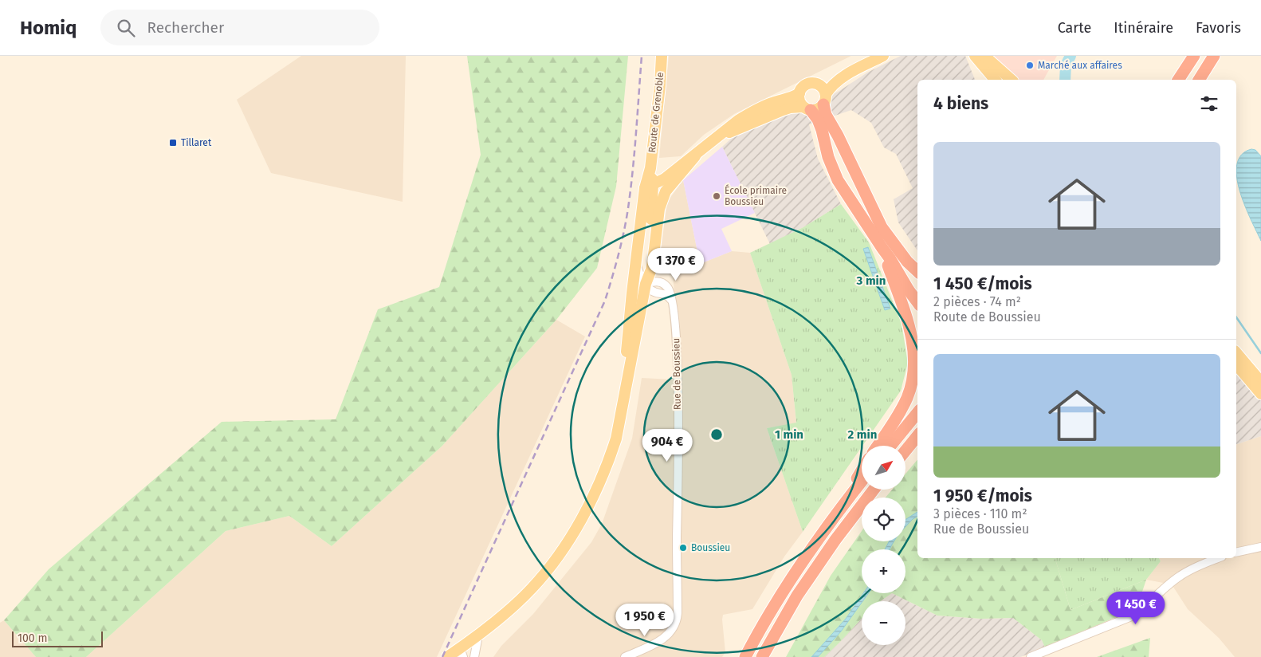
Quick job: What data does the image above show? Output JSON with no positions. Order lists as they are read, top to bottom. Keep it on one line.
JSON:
{"streets":{"main road":["Route de Grenoble"],"street":["Rue de Boussieu"]},"crossings":[["Route de Grenoble","Rue de Boussieu"]],"places":{"other":["Marché aux affaires","École primaire Boussieu","Boussieu"],"transit":["Tillaret"]},"scale_bar":"100 m","north":"top right","page":{"header":"Homiq","search":"Rechercher","nav":["Carte","Itinéraire","Favoris"],"heading":"4 biens","list":[{"name":"1 450 €/mois","note":"2 pièces · 74 m² · Route de Boussieu"},{"name":"1 950 €/mois","note":"3 pièces · 110 m² · Rue de Boussieu"}],"price":["1 370 €","904 €","1 450 €","1 950 €"],"map_buttons":["+","−"],"scale":"100 m"},"rings":["3 min","1 min","2 min"]}
